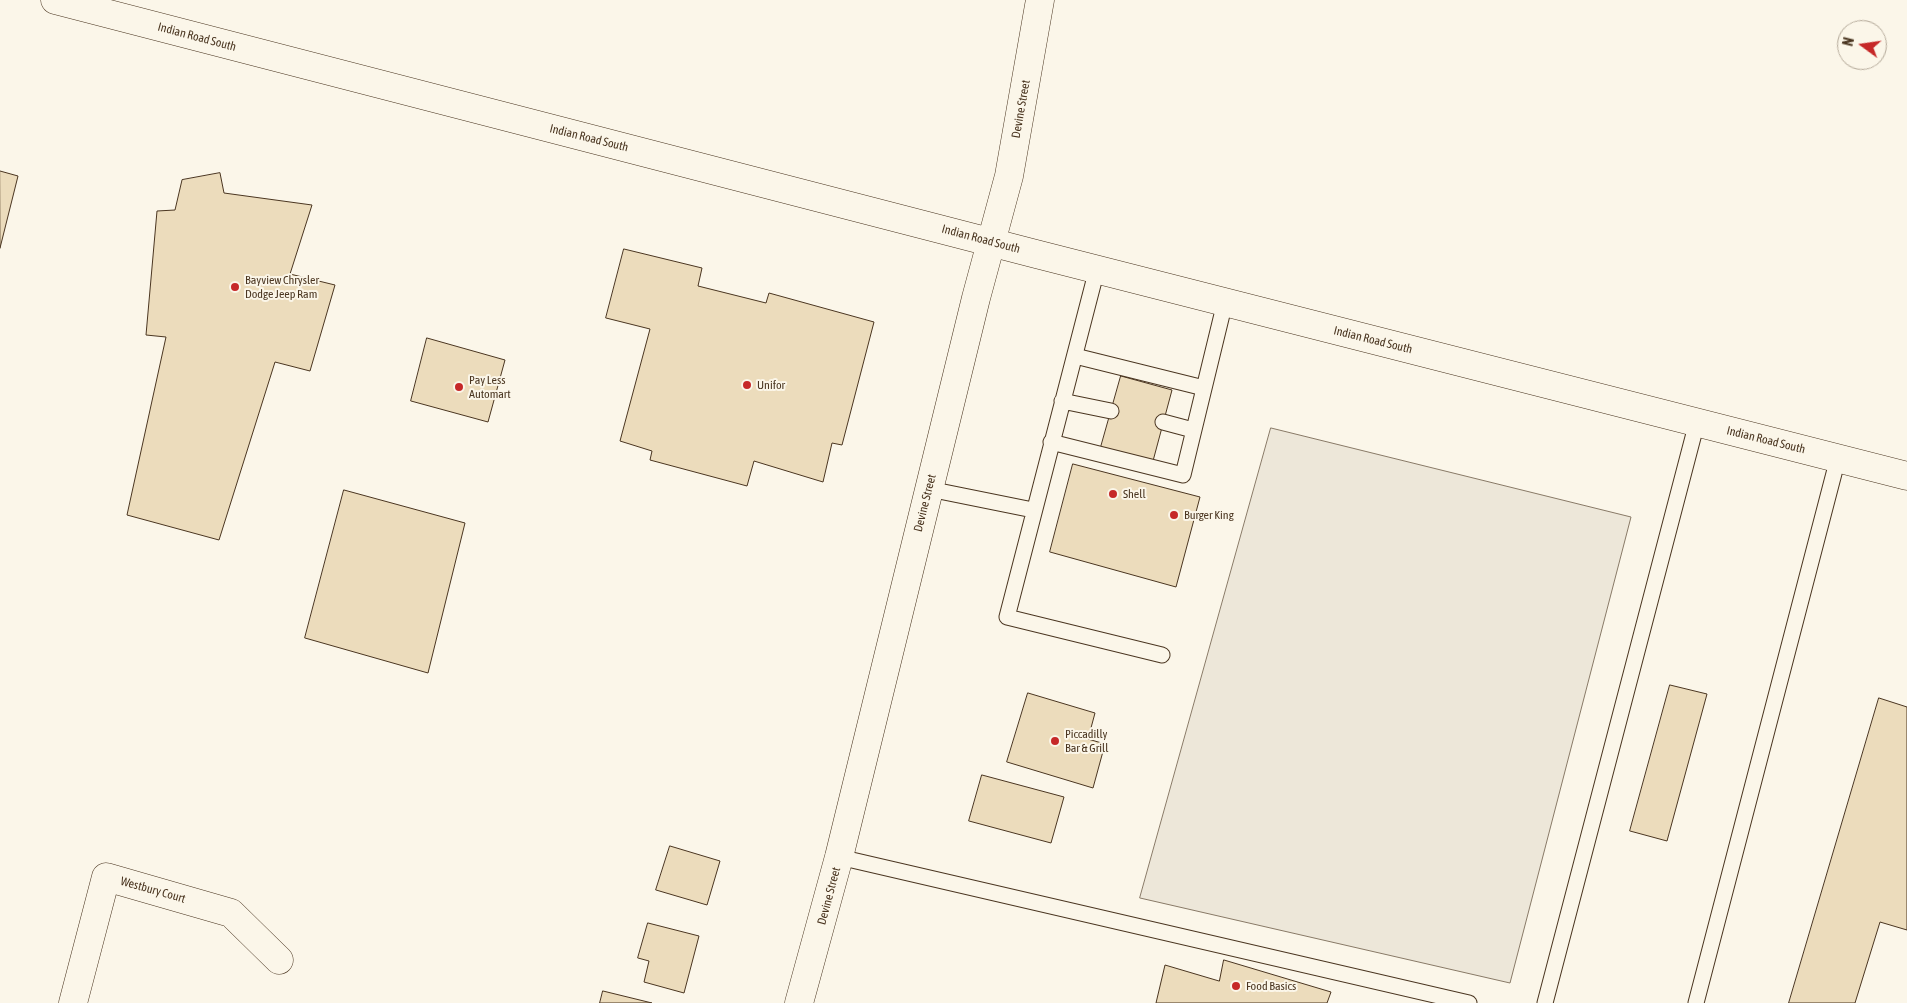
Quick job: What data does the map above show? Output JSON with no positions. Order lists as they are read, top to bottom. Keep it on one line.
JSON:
{"streets":{"main road":["Indian Road South","Devine Street","Westbury Court"]},"crossings":[["Indian Road South","Devine Street"]],"places":["Bayview Chrysler Dodge Jeep Ram","Unifor","Pay Less Automart","Shell","Burger King","Piccadilly Bar & Grill","Food Basics"],"north":"left"}
